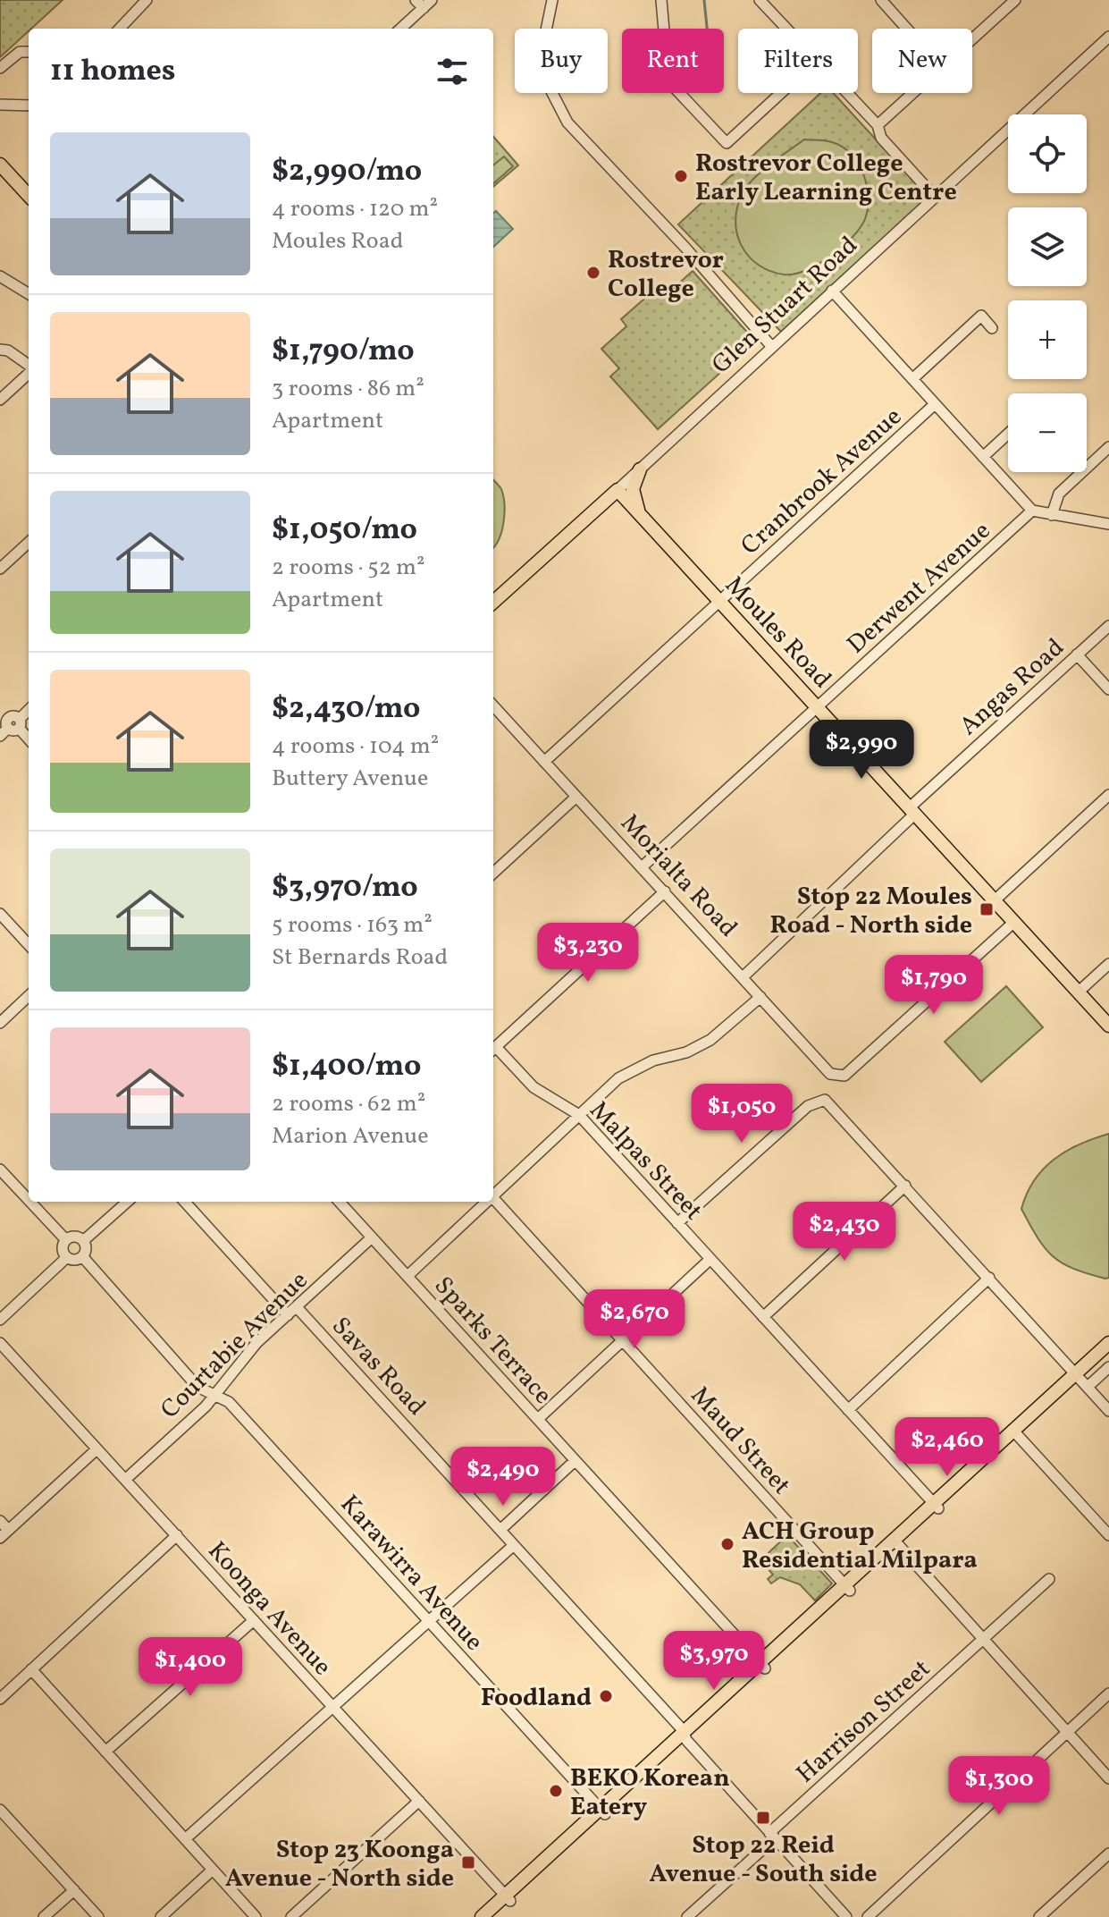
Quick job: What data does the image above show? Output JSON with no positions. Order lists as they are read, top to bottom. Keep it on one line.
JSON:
{"streets":{"main road":["Glen Stuart Road","Moules Road"],"street":["Cranbrook Avenue","Derwent Avenue","Angas Road","Morialta Road","Malpas Street","Sparks Terrace","Courtabie Avenue","Savas Road","Maud Street","Karawirra Avenue","Koonga Avenue","Harrison Street"]},"crossings":[["Glen Stuart Road","Moules Road"],["Cranbrook Avenue","Moules Road"],["Cranbrook Avenue","Morialta Road"],["Derwent Avenue","Moules Road"],["Derwent Avenue","Morialta Road"],["Moules Road","Angas Road"],["Moules Road","Morialta Road"],["Angas Road","Morialta Road"],["Sparks Terrace","Courtabie Avenue"],["Courtabie Avenue","Savas Road"],["Courtabie Avenue","Karawirra Avenue"],["Courtabie Avenue","Koonga Avenue"],["Savas Road","Harrison Street"]],"places":{"other":["Rostrevor College Early Learning Centre","Rostrevor College","ACH Group Residential Milpara","Foodland","BEKO Korean Eatery"],"transit":["Stop 22 Moules Road - North side","Stop 22 Reid Avenue - South side","Stop 23 Koonga Avenue - North side"]},"page":{"chip":["Buy","Rent","Filters","New"],"heading":"11 homes","map_buttons":["+","−"],"list":[{"name":"$2,990/mo","note":"4 rooms · 120 m² · Moules Road"},{"name":"$1,790/mo","note":"3 rooms · 86 m² · Apartment"},{"name":"$1,050/mo","note":"2 rooms · 52 m² · Apartment"},{"name":"$2,430/mo","note":"4 rooms · 104 m² · Buttery Avenue"},{"name":"$3,970/mo","note":"5 rooms · 163 m² · St Bernards Road"},{"name":"$1,400/mo","note":"2 rooms · 62 m² · Marion Avenue"}],"price":["$2,990","$3,230","$1,790","$1,050","$2,430","$2,670","$2,460","$2,490","$3,970","$1,400","$1,300"]}}
